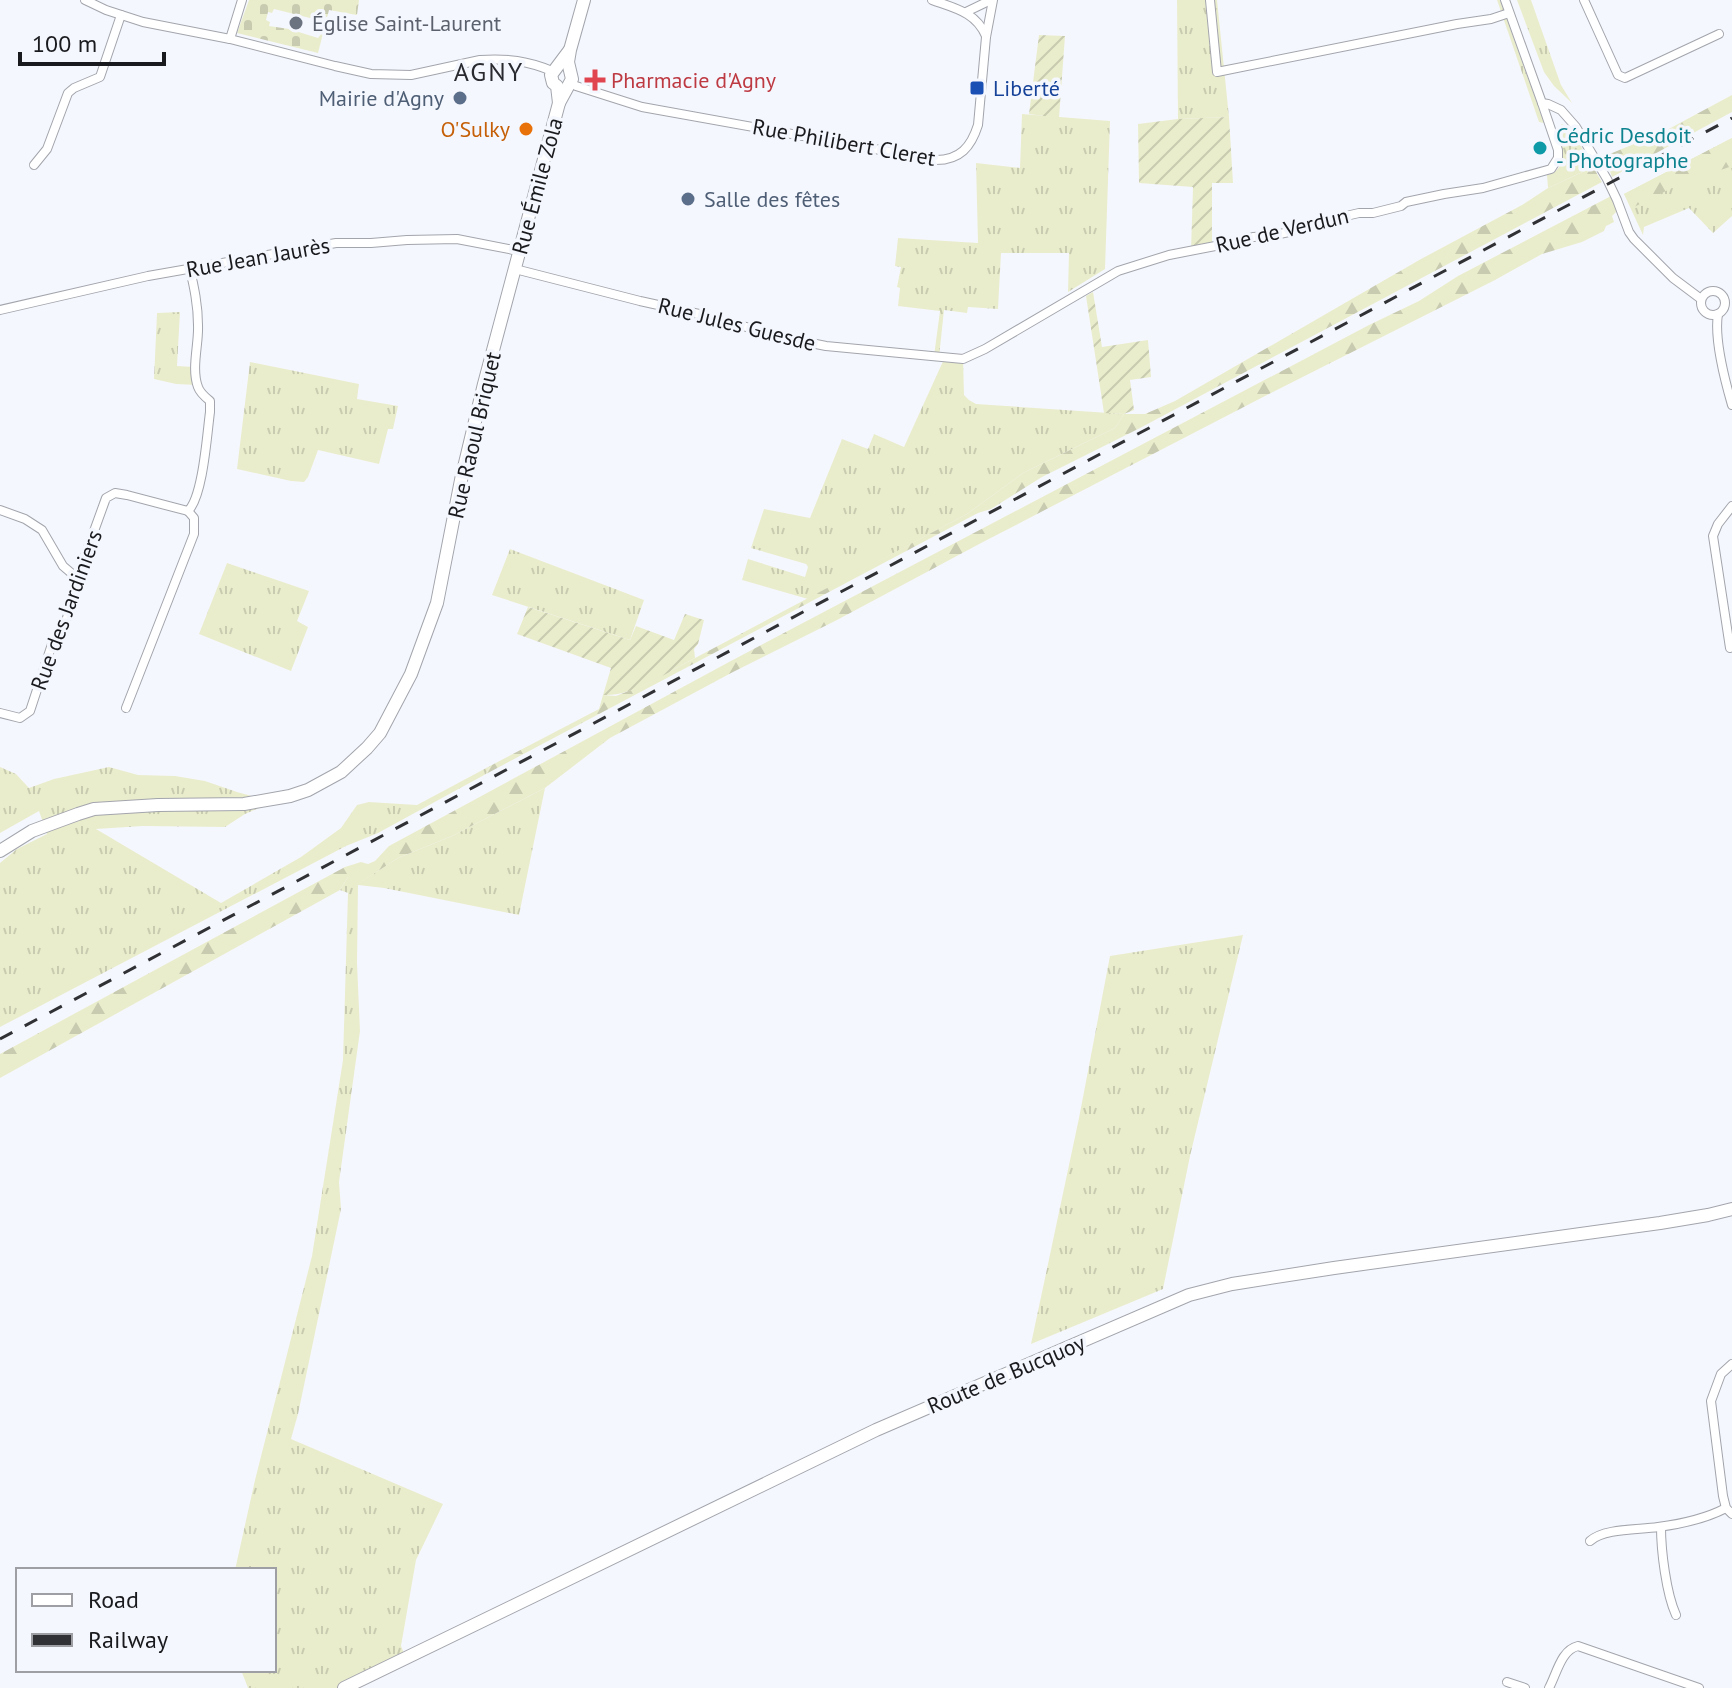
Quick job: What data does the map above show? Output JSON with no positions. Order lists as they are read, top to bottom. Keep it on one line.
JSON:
{"streets":{"main road":["Rue Émile Zola","Rue Raoul Briquet","Route de Bucquoy"],"street":["Rue Philibert Cleret","Rue de Verdun","Rue Jean Jaurès","Rue Jules Guesde","Rue des Jardiniers"]},"crossings":[["Rue Philibert Cleret","Rue Émile Zola"],["Rue Émile Zola","Rue Jean Jaurès"],["Rue Émile Zola","Rue Jules Guesde"],["Rue Émile Zola","Rue Raoul Briquet"],["Rue de Verdun","Rue Jules Guesde"],["Rue Jules Guesde","Rue Raoul Briquet"]],"districts":["AGNY"],"places":{"other":["Église Saint-Laurent","Mairie d'Agny","O'Sulky","Cédric Desdoit - Photographe","Salle des fêtes"],"health":["Pharmacie d'Agny"],"transit":["Liberté"]},"legend":["Road","Railway"],"scale_bar":"100 m"}
